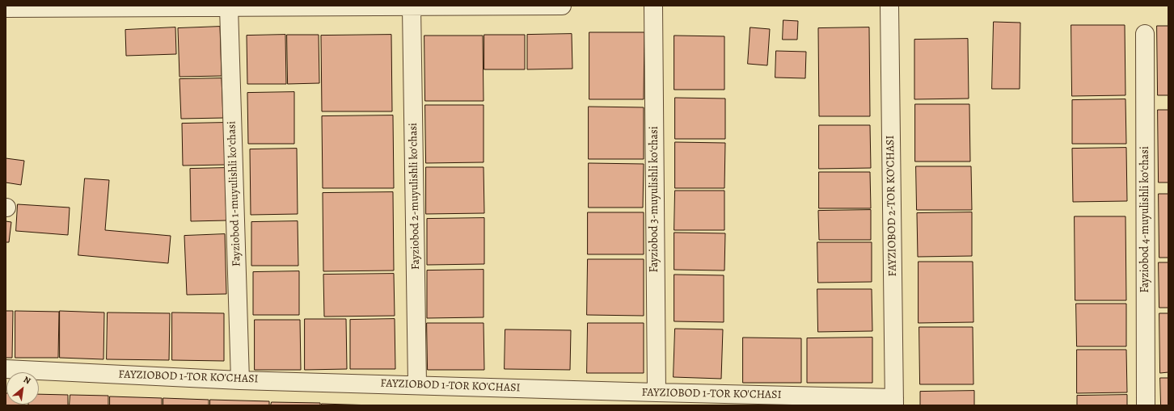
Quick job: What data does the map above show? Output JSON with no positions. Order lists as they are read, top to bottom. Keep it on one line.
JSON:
{"streets":{"street":["Fayziobod 1-muyulishli koʻchasi","Fayziobod 2-muyulishli koʻchasi","Fayziobod 3-muyulishli koʻchasi","FAYZIOBOD 2-TOR KO'CHASI","Fayziobod 4-muyulishli koʻchasi","FAYZIOBOD 1-TOR KO'CHASI"]},"crossings":[["Fayziobod 1-muyulishli koʻchasi","FAYZIOBOD 1-TOR KO'CHASI"],["Fayziobod 2-muyulishli koʻchasi","FAYZIOBOD 1-TOR KO'CHASI"],["Fayziobod 3-muyulishli koʻchasi","FAYZIOBOD 1-TOR KO'CHASI"],["FAYZIOBOD 2-TOR KO'CHASI","FAYZIOBOD 1-TOR KO'CHASI"]],"north":"top right"}
